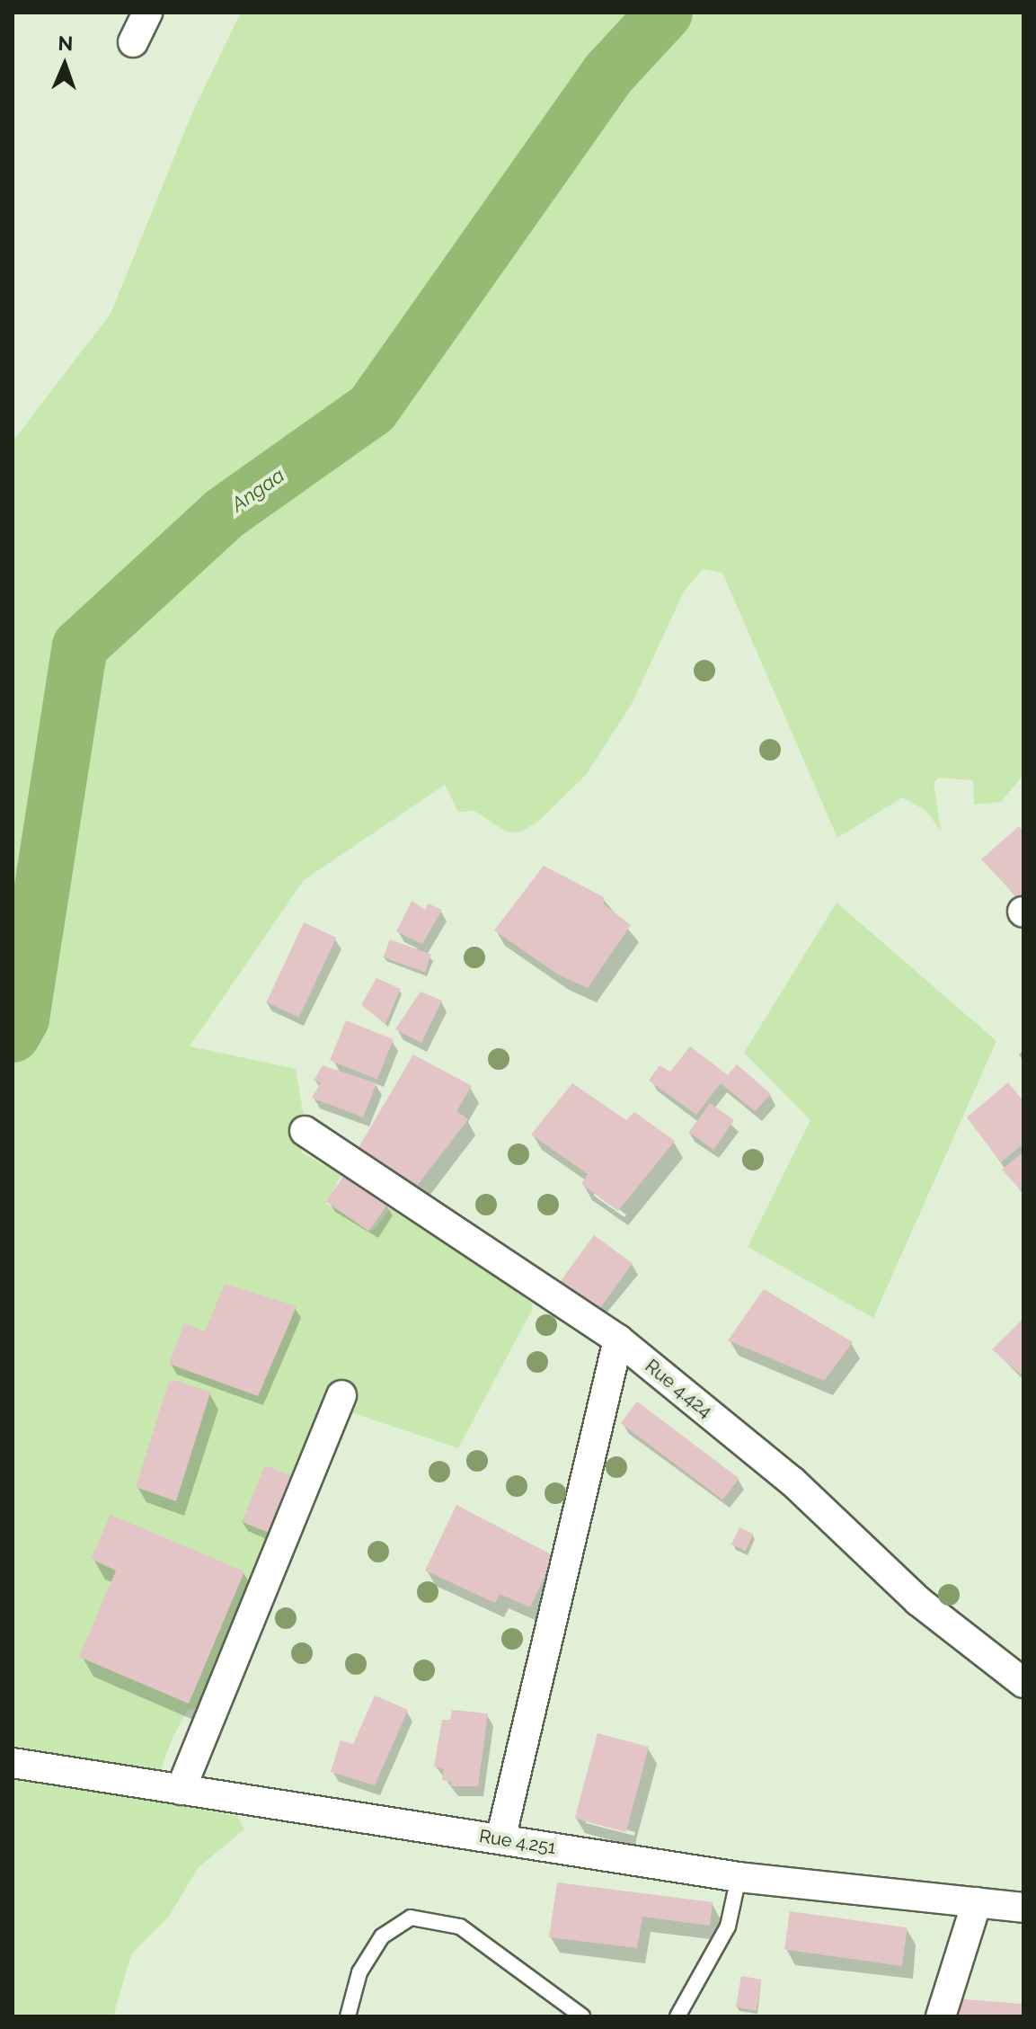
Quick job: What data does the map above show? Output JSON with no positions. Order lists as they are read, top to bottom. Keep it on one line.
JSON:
{"streets":{"street":["Rue 4.424","Rue 4.251"]},"water":["Angaa"],"north":"top"}
